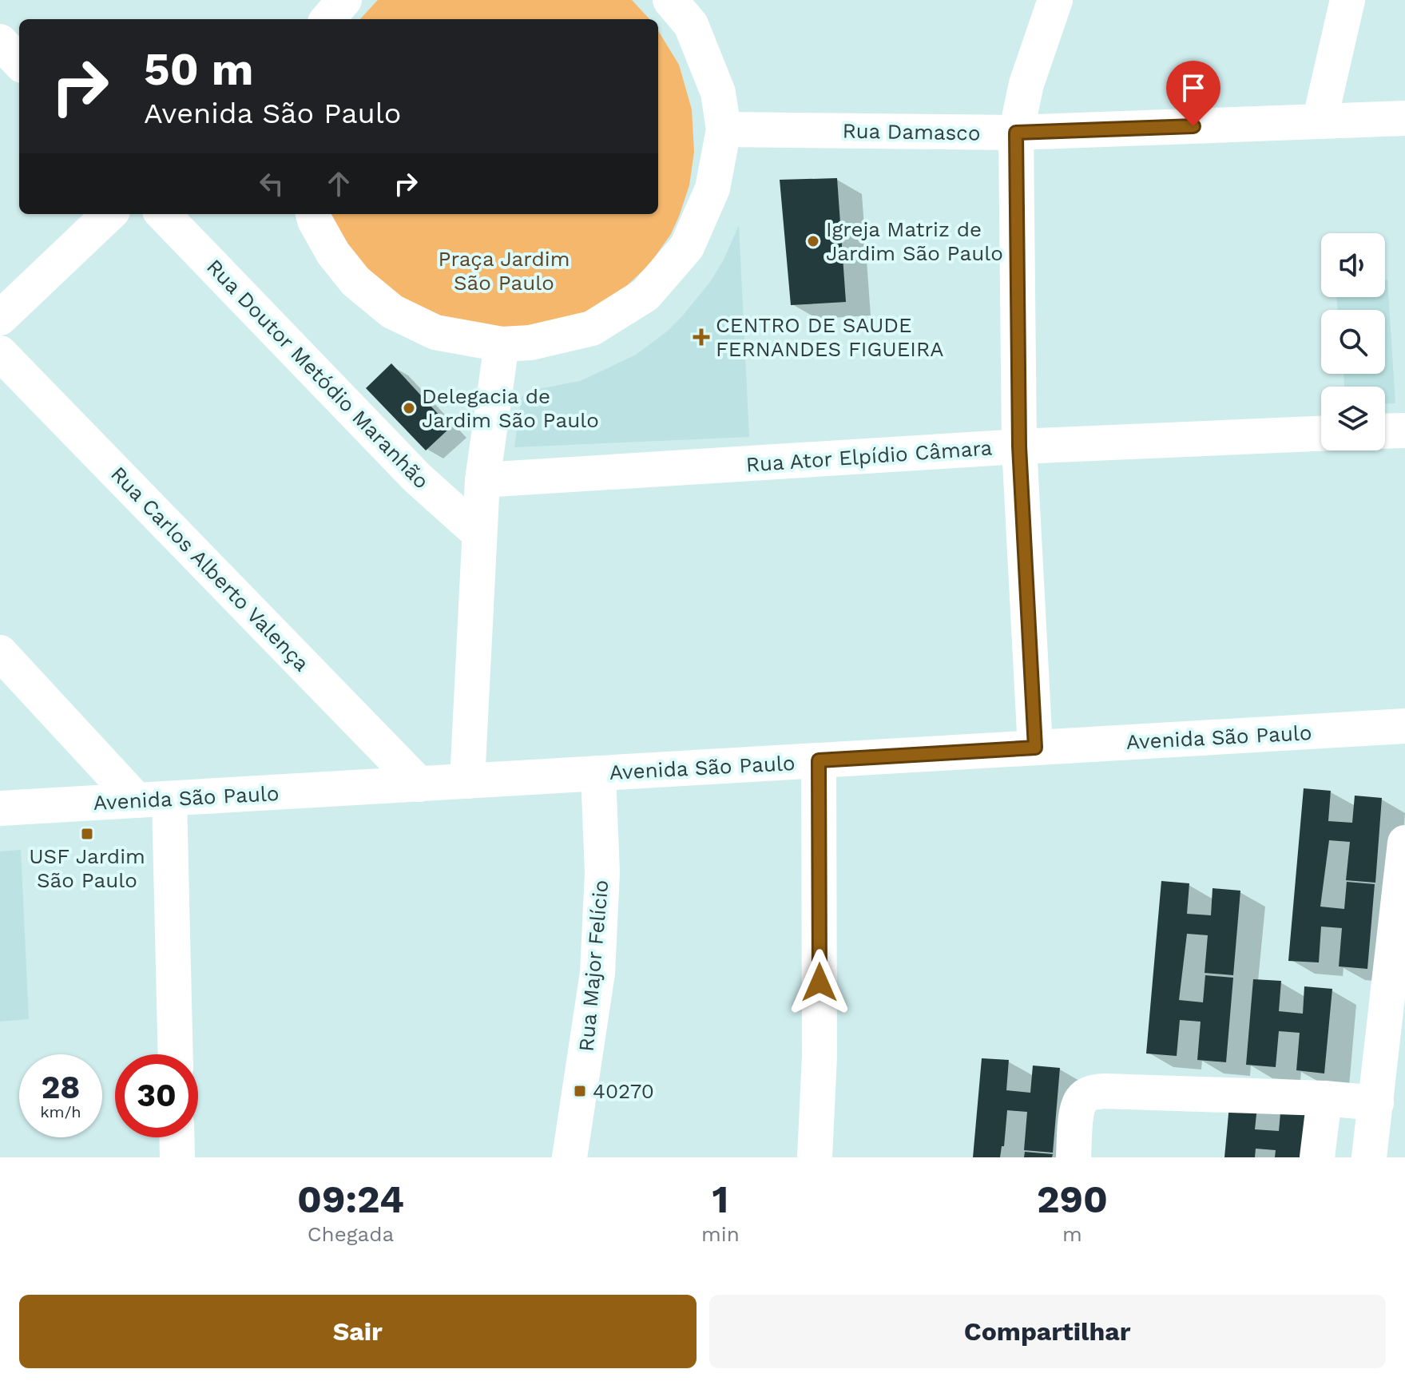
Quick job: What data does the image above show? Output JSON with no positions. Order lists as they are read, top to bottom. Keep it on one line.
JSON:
{"streets":{"street":["Rua Damasco","Rua Doutor Metódio Maranhão","Rua Ator Elpídio Câmara","Rua Carlos Alberto Valença","Avenida São Paulo","Rua Major Felício"]},"crossings":[["Rua Carlos Alberto Valença","Avenida São Paulo"],["Avenida São Paulo","Rua Major Felício"]],"parks":["Praça Jardim São Paulo"],"places":{"other":["Igreja Matriz de Jardim São Paulo","Delegacia de Jardim São Paulo"],"health":["CENTRO DE SAUDE FERNANDES FIGUEIRA"],"transit":["USF Jardim São Paulo","40270"]},"page":{"turn":["50 m","Avenida São Paulo"],"speed":"28 km/h","limit":"30","eta":["09:24","Chegada","1","min","290","m"],"buttons":["Sair","Compartilhar"]}}
